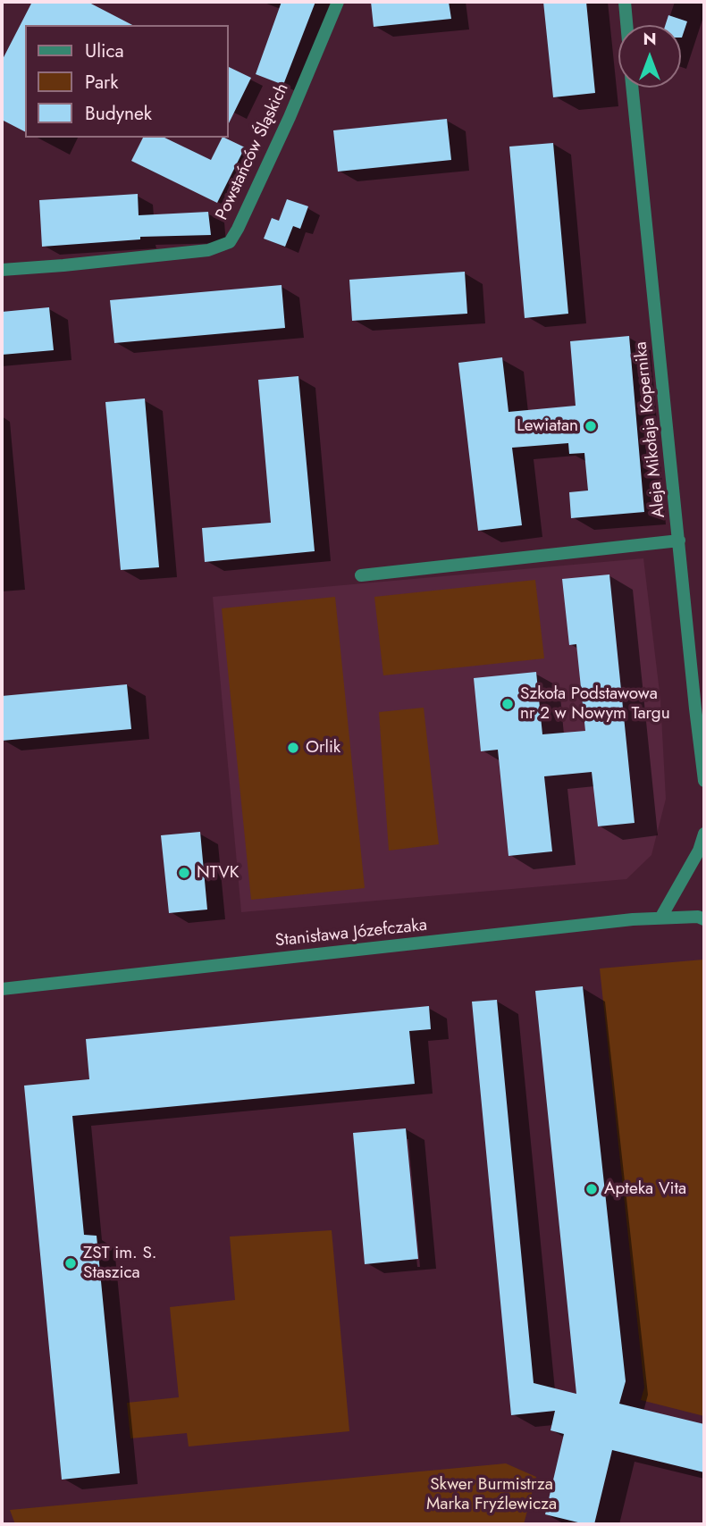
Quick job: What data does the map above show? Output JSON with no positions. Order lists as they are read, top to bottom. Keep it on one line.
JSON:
{"streets":{"street":["Powstańców Śląskich","Aleja Mikołaja Kopernika","Stanisława Józefczaka"]},"parks":["Skwer Burmistrza Marka Fryźlewicza"],"places":["Lewiatan","Szkoła Podstawowa nr 2 w Nowym Targu","Orlik","NTVK","Apteka Vita","ZST im. S. Staszica"],"legend":["Ulica","Park","Budynek"],"north":"top"}
